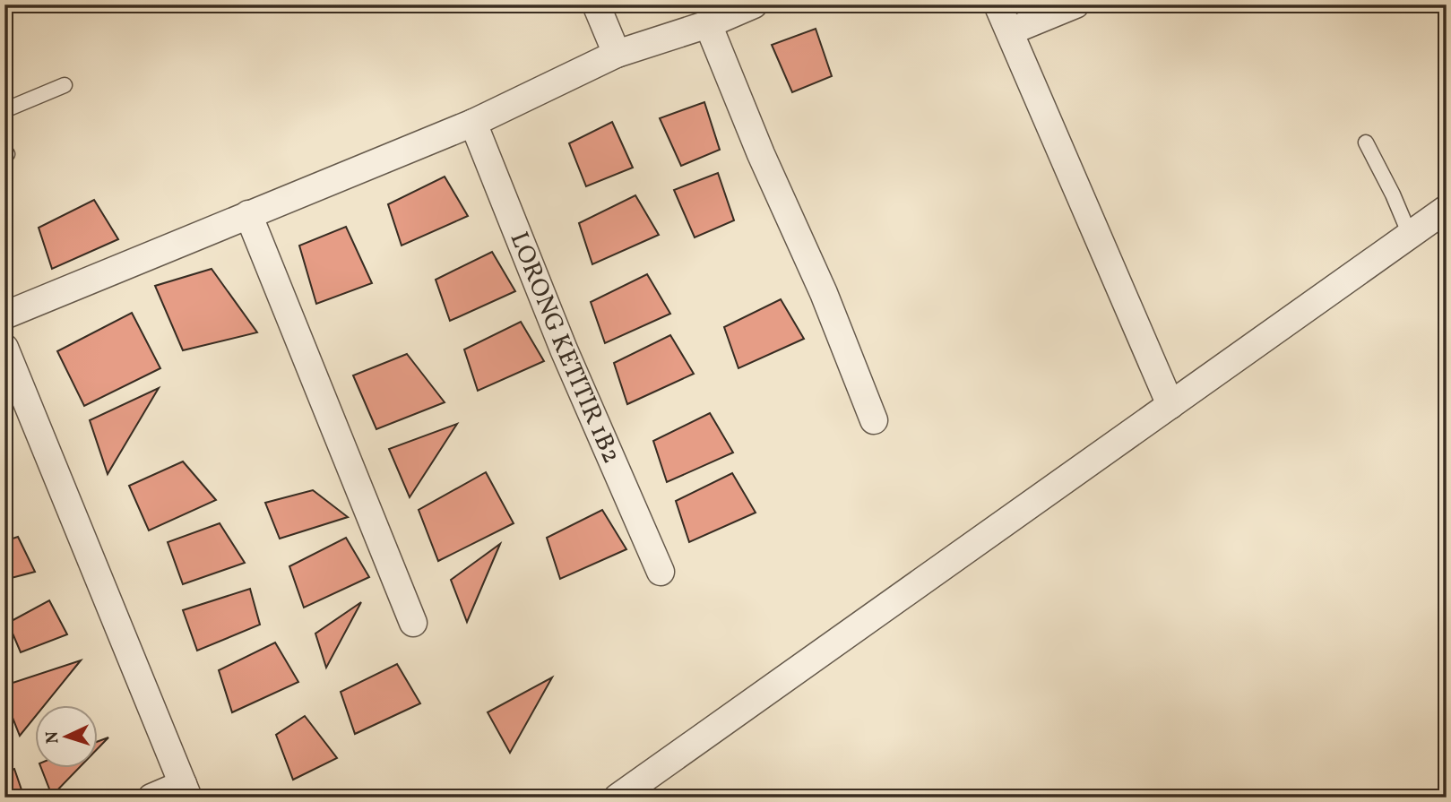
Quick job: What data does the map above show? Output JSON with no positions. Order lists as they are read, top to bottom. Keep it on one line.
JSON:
{"streets":{"street":["LORONG KETITIR 1B2"]},"north":"left"}
